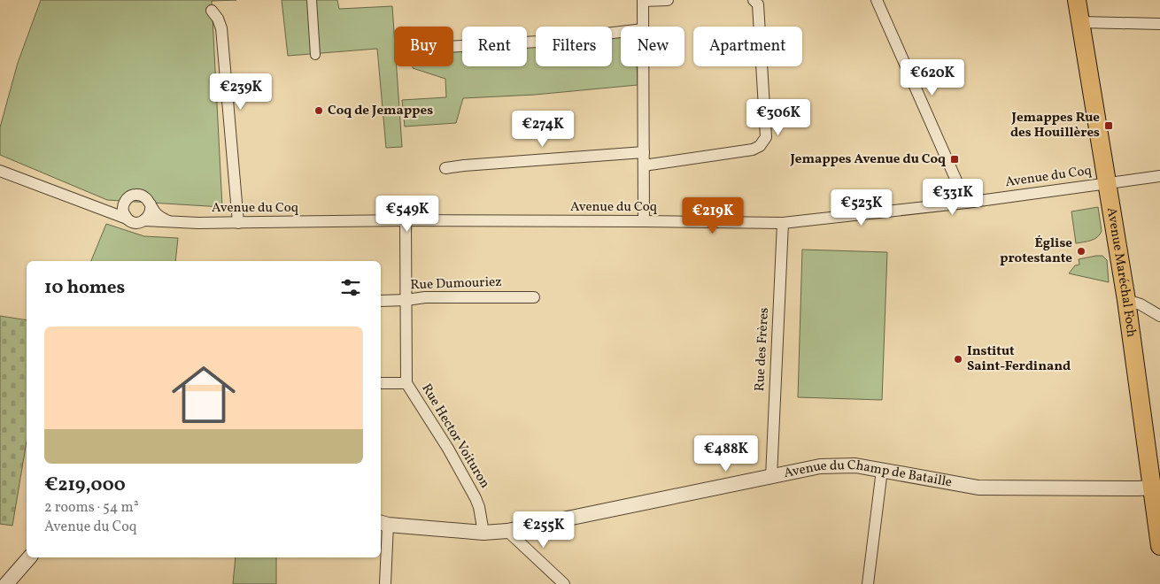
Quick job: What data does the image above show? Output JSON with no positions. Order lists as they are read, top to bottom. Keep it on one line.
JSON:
{"streets":{"main road":["Avenue Maréchal Foch"],"street":["Avenue du Coq","Rue Dumouriez","Rue des Frères","Rue Hector Voituron","Avenue du Champ de Bataille"]},"crossings":[["Avenue du Coq","Avenue Maréchal Foch"],["Avenue du Coq","Rue des Frères"],["Avenue du Coq","Rue Hector Voituron"],["Avenue Maréchal Foch","Avenue du Champ de Bataille"],["Rue Dumouriez","Rue Hector Voituron"],["Rue des Frères","Avenue du Champ de Bataille"],["Rue Hector Voituron","Avenue du Champ de Bataille"]],"places":{"other":["Coq de Jemappes","Église protestante","Institut Saint-Ferdinand"],"transit":["Jemappes Rue des Houillères","Jemappes Avenue du Coq"]},"page":{"chip":["Buy","Rent","Filters","New","Apartment"],"price":["€620K","€239K","€306K","€274K","€331K","€523K","€549K","€219K","€488K","€255K"],"heading":"10 homes","list":[{"name":"€219,000","note":"2 rooms · 54 m² · Avenue du Coq"}]}}
